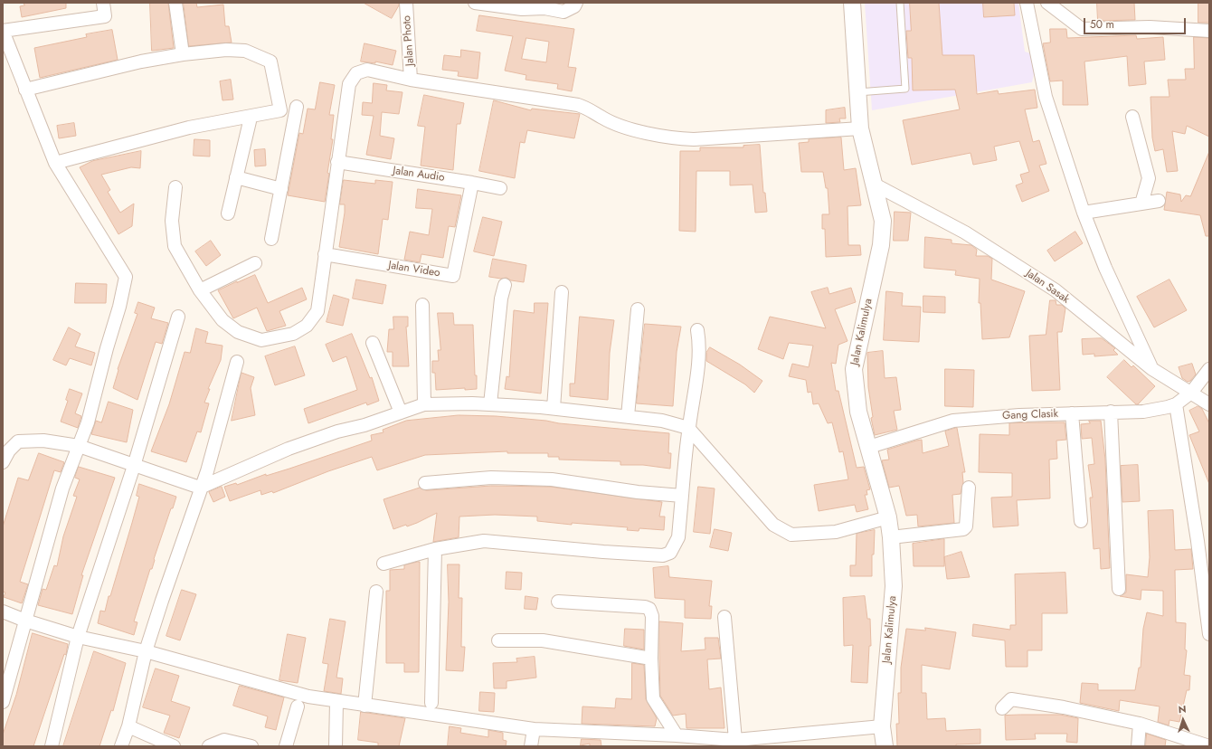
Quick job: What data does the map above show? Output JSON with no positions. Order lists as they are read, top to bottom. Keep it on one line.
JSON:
{"streets":{"street":["Jalan Photo","Jalan Audio","Jalan Video","Jalan Sasak","Jalan Kalimulya","Gang Clasik"]},"crossings":[["Jalan Audio","Jalan Video"],["Jalan Sasak","Jalan Kalimulya"],["Jalan Sasak","Gang Clasik"],["Jalan Kalimulya","Gang Clasik"]],"scale_bar":"50 m","north":"top"}
